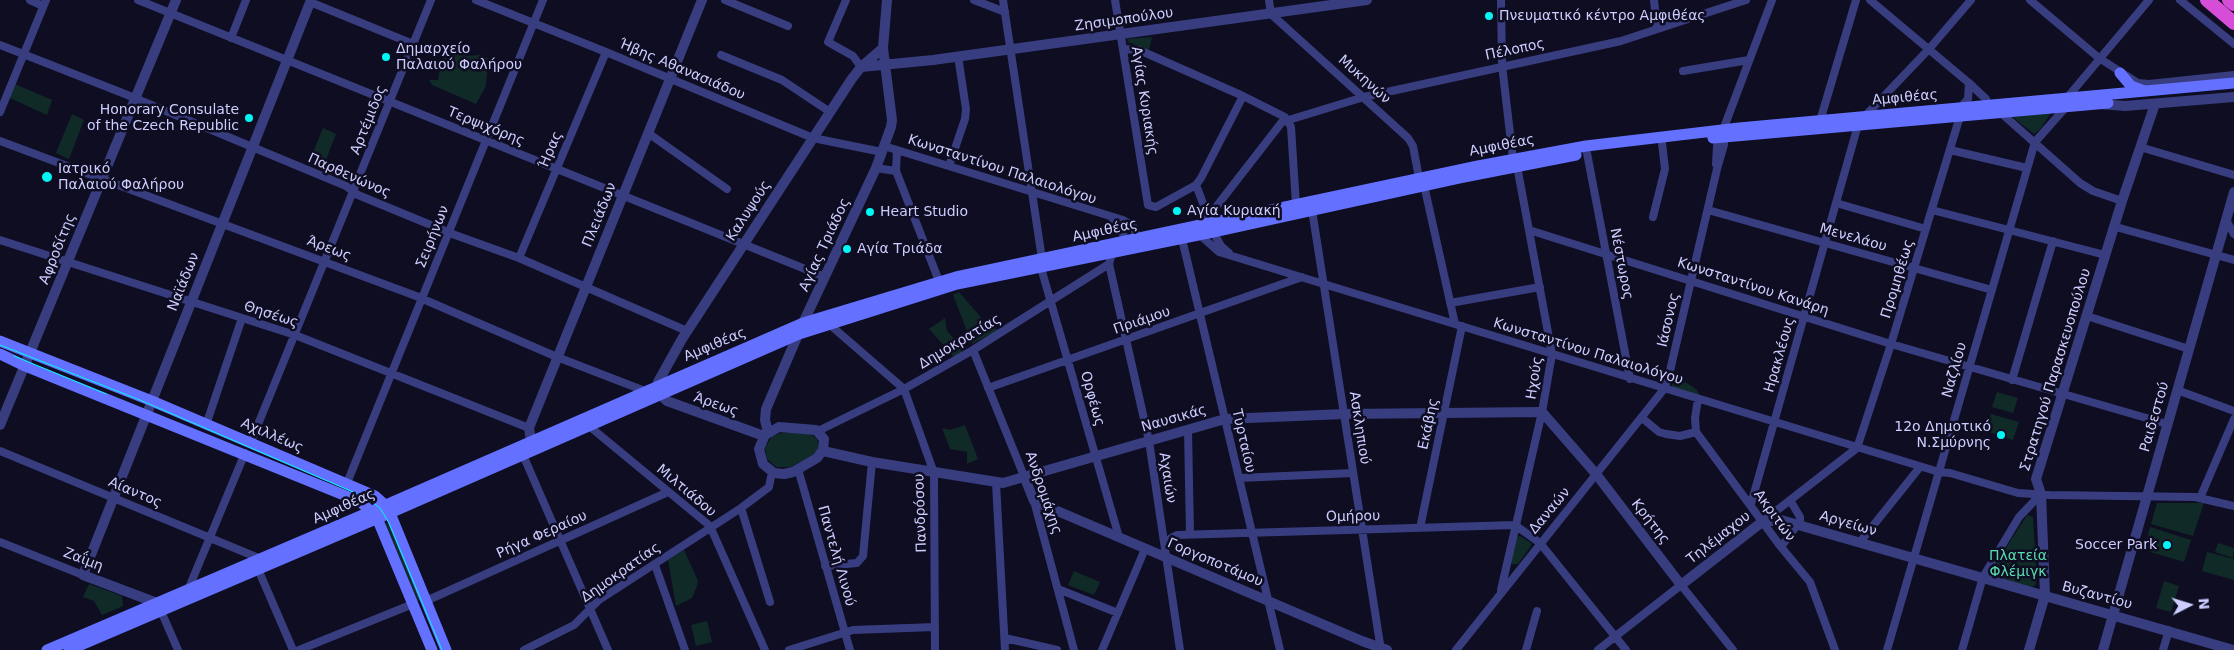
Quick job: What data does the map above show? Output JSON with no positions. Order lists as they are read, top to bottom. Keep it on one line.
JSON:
{"streets":{"main road":["Αμφιθέας","Αχιλλέως"],"street":["Ζησιμοπούλου","Πέλοπος","Ήβης Αθανασιάδου","Μυκηνών","Αγίας Κυριακής","Αρτέμιδος","Τερψιχόρης","Ήρας","Κωνσταντίνου Παλαιολόγου","Παρθενώνος","Καλυψούς","Πλειάδων","Σειρήνων","Μενελάου","Αγίας Τριάδος","Αφροδίτης","Άρεως","Νέστωρος","Προμηθέως","Ναϊάδων","Κωνσταντίνου Κανάρη","Θησέως","Ιάσονος","Πριάμου","Δημοκρατίας","Ηρακλέους","Ναζλίου","Στρατηγού Παρασκευοπούλου","Ηχούς","Ορφέως","Ραιδεστού","Ναυσικάς","Εκάβης","Ασκληπιού","Τυρταίου","Αχαιών","Μιλτιάδου","Αίαντος","Ανδρομάχης","Δαναών","Πανδρόσου","Ακριτών","Ομήρου","Κρήτης","Αργείων","Ρήγα Φεραίου","Τηλέμαχου","Παντελή Λινού","Ζαΐμη","Γοργοποτάμου","Βυζαντίου"]},"crossings":[["Ζησιμοπούλου","Μυκηνών"],["Ζησιμοπούλου","Αγίας Κυριακής"],["Ζησιμοπούλου","Αγίας Τριάδος"],["Ζησιμοπούλου","Ορφέως"],["Πέλοπος","Μυκηνών"],["Πέλοπος","Ηχούς"],["Ήβης Αθανασιάδου","Ήρας"],["Ήβης Αθανασιάδου","Κωνσταντίνου Παλαιολόγου"],["Ήβης Αθανασιάδου","Καλυψούς"],["Ήβης Αθανασιάδου","Πλειάδων"],["Ήβης Αθανασιάδου","Σειρήνων"],["Ήβης Αθανασιάδου","Αγίας Τριάδος"],["Μυκηνών","Αμφιθέας"],["Μυκηνών","Κωνσταντίνου Παλαιολόγου"],["Μυκηνών","Εκάβης"],["Αμφιθέας","Αρτέμιδος"],["Αμφιθέας","Κωνσταντίνου Παλαιολόγου"],["Αμφιθέας","Καλυψούς"],["Αμφιθέας","Αγίας Τριάδος"],["Αμφιθέας","Άρεως"],["Αμφιθέας","Νέστωρος"],["Αμφιθέας","Προμηθέως"],["Αμφιθέας","Ιάσονος"],["Αμφιθέας","Δημοκρατίας"],["Αμφιθέας","Ηρακλέους"],["Αμφιθέας","Ναζλίου"],["Αμφιθέας","Στρατηγού Παρασκευοπούλου"],["Αμφιθέας","Ηχούς"],["Αμφιθέας","Ορφέως"],["Αμφιθέας","Ασκληπιού"],["Αμφιθέας","Αχιλλέως"],["Αμφιθέας","Τυρταίου"],["Αμφιθέας","Αχαιών"],["Αμφιθέας","Μιλτιάδου"],["Αμφιθέας","Αίαντος"],["Αμφιθέας","Πανδρόσου"],["Αμφιθέας","Ζαΐμη"],["Αρτέμιδος","Τερψιχόρης"],["Αρτέμιδος","Παρθενώνος"],["Αρτέμιδος","Άρεως"],["Αρτέμιδος","Θησέως"],["Αρτέμιδος","Αχιλλέως"],["Αρτέμιδος","Αίαντος"],["Τερψιχόρης","Ήρας"],["Τερψιχόρης","Καλυψούς"],["Τερψιχόρης","Πλειάδων"],["Τερψιχόρης","Σειρήνων"],["Τερψιχόρης","Αγίας Τριάδος"],["Τερψιχόρης","Αφροδίτης"],["Τερψιχόρης","Ναϊάδων"],["Ήρας","Παρθενώνος"],["Κωνσταντίνου Παλαιολόγου","Αγίας Τριάδος"],["Κωνσταντίνου Παλαιολόγου","Νέστωρος"],["Κωνσταντίνου Παλαιολόγου","Προμηθέως"],["Κωνσταντίνου Παλαιολόγου","Ιάσονος"],["Κωνσταντίνου Παλαιολόγου","Πριάμου"],["Κωνσταντίνου Παλαιολόγου","Ηρακλέους"],["Κωνσταντίνου Παλαιολόγου","Ναζλίου"],["Κωνσταντίνου Παλαιολόγου","Στρατηγού Παρασκευοπούλου"],["Κωνσταντίνου Παλαιολόγου","Ηχούς"],["Κωνσταντίνου Παλαιολόγου","Ορφέως"],["Κωνσταντίνου Παλαιολόγου","Ραιδεστού"],["Κωνσταντίνου Παλαιολόγου","Εκάβης"],["Κωνσταντίνου Παλαιολόγου","Ασκληπιού"],["Κωνσταντίνου Παλαιολόγου","Δαναών"],["Κωνσταντίνου Παλαιολόγου","Τηλέμαχου"],["Παρθενώνος","Καλυψούς"],["Παρθενώνος","Πλειάδων"],["Παρθενώνος","Σειρήνων"],["Παρθενώνος","Αφροδίτης"],["Παρθενώνος","Ναϊάδων"],["Καλυψούς","Αγίας Τριάδος"],["Καλυψούς","Άρεως"],["Πλειάδων","Άρεως"],["Πλειάδων","Θησέως"],["Σειρήνων","Άρεως"],["Σειρήνων","Θησέως"],["Σειρήνων","Αχιλλέως"],["Μενελάου","Προμηθέως"],["Μενελάου","Ιάσονος"],["Μενελάου","Ηρακλέους"],["Μενελάου","Ναζλίου"],["Αγίας Τριάδος","Άρεως"],["Αγίας Τριάδος","Δημοκρατίας"],["Αγίας Τριάδος","Ναυσικάς"],["Αγίας Τριάδος","Παντελή Λινού"],["Αφροδίτης","Άρεως"],["Αφροδίτης","Θησέως"],["Αφροδίτης","Αχιλλέως"],["Άρεως","Ναϊάδων"],["Άρεως","Δημοκρατίας"],["Άρεως","Ναυσικάς"],["Άρεως","Παντελή Λινού"],["Νέστωρος","Κωνσταντίνου Κανάρη"],["Προμηθέως","Κωνσταντίνου Κανάρη"],["Προμηθέως","Τηλέμαχου"],["Ναϊάδων","Θησέως"],["Ναϊάδων","Αχιλλέως"],["Ναϊάδων","Αίαντος"],["Ναϊάδων","Ζαΐμη"],["Κωνσταντίνου Κανάρη","Ιάσονος"],["Κωνσταντίνου Κανάρη","Ηρακλέους"],["Κωνσταντίνου Κανάρη","Ναζλίου"],["Κωνσταντίνου Κανάρη","Στρατηγού Παρασκευοπούλου"],["Κωνσταντίνου Κανάρη","Ηχούς"],["Κωνσταντίνου Κανάρη","Ραιδεστού"],["Ιάσονος","Δαναών"],["Πριάμου","Ορφέως"],["Πριάμου","Τυρταίου"],["Πριάμου","Αχαιών"],["Πριάμου","Ανδρομάχης"],["Δημοκρατίας","Ορφέως"],["Δημοκρατίας","Ναυσικάς"],["Δημοκρατίας","Αχαιών"],["Δημοκρατίας","Μιλτιάδου"],["Δημοκρατίας","Ανδρομάχης"],["Δημοκρατίας","Πανδρόσου"],["Δημοκρατίας","Παντελή Λινού"],["Ηρακλέους","Ακριτών"],["Ναζλίου","Αργείων"],["Στρατηγού Παρασκευοπούλου","Βυζαντίου"],["Ηχούς","Ναυσικάς"],["Ηχούς","Δαναών"],["Ηχούς","Ομήρου"],["Ηχούς","Κρήτης"],["Ορφέως","Ναυσικάς"],["Ορφέως","Γοργοποτάμου"],["Ραιδεστού","Βυζαντίου"],["Ναυσικάς","Εκάβης"],["Ναυσικάς","Ασκληπιού"],["Ναυσικάς","Τυρταίου"],["Ναυσικάς","Αχαιών"],["Ναυσικάς","Ανδρομάχης"],["Ναυσικάς","Πανδρόσου"],["Ναυσικάς","Κρήτης"],["Ναυσικάς","Παντελή Λινού"],["Εκάβης","Ομήρου"],["Ασκληπιού","Ομήρου"],["Ασκληπιού","Γοργοποτάμου"],["Τυρταίου","Ομήρου"],["Τυρταίου","Γοργοποτάμου"],["Αχαιών","Ομήρου"],["Αχαιών","Γοργοποτάμου"],["Μιλτιάδου","Ρήγα Φεραίου"],["Ανδρομάχης","Γοργοποτάμου"],["Δαναών","Κρήτης"],["Ακριτών","Αργείων"],["Ακριτών","Τηλέμαχου"],["Κρήτης","Τηλέμαχου"],["Αργείων","Τηλέμαχου"],["Αργείων","Βυζαντίου"]],"parks":["Πλατεία Φλέμιγκ"],"places":["Πνευματικό κέντρο Αμφιθέας","Δημαρχείο Παλαιού Φαλήρου","Honorary Consulate of the Czech Republic","Ιατρικό Παλαιού Φαλήρου","Αγία Κυριακή","Heart Studio","Αγία Τριάδα","12ο Δημοτικό Ν.Σμύρνης","Soccer Park"],"north":"right"}
